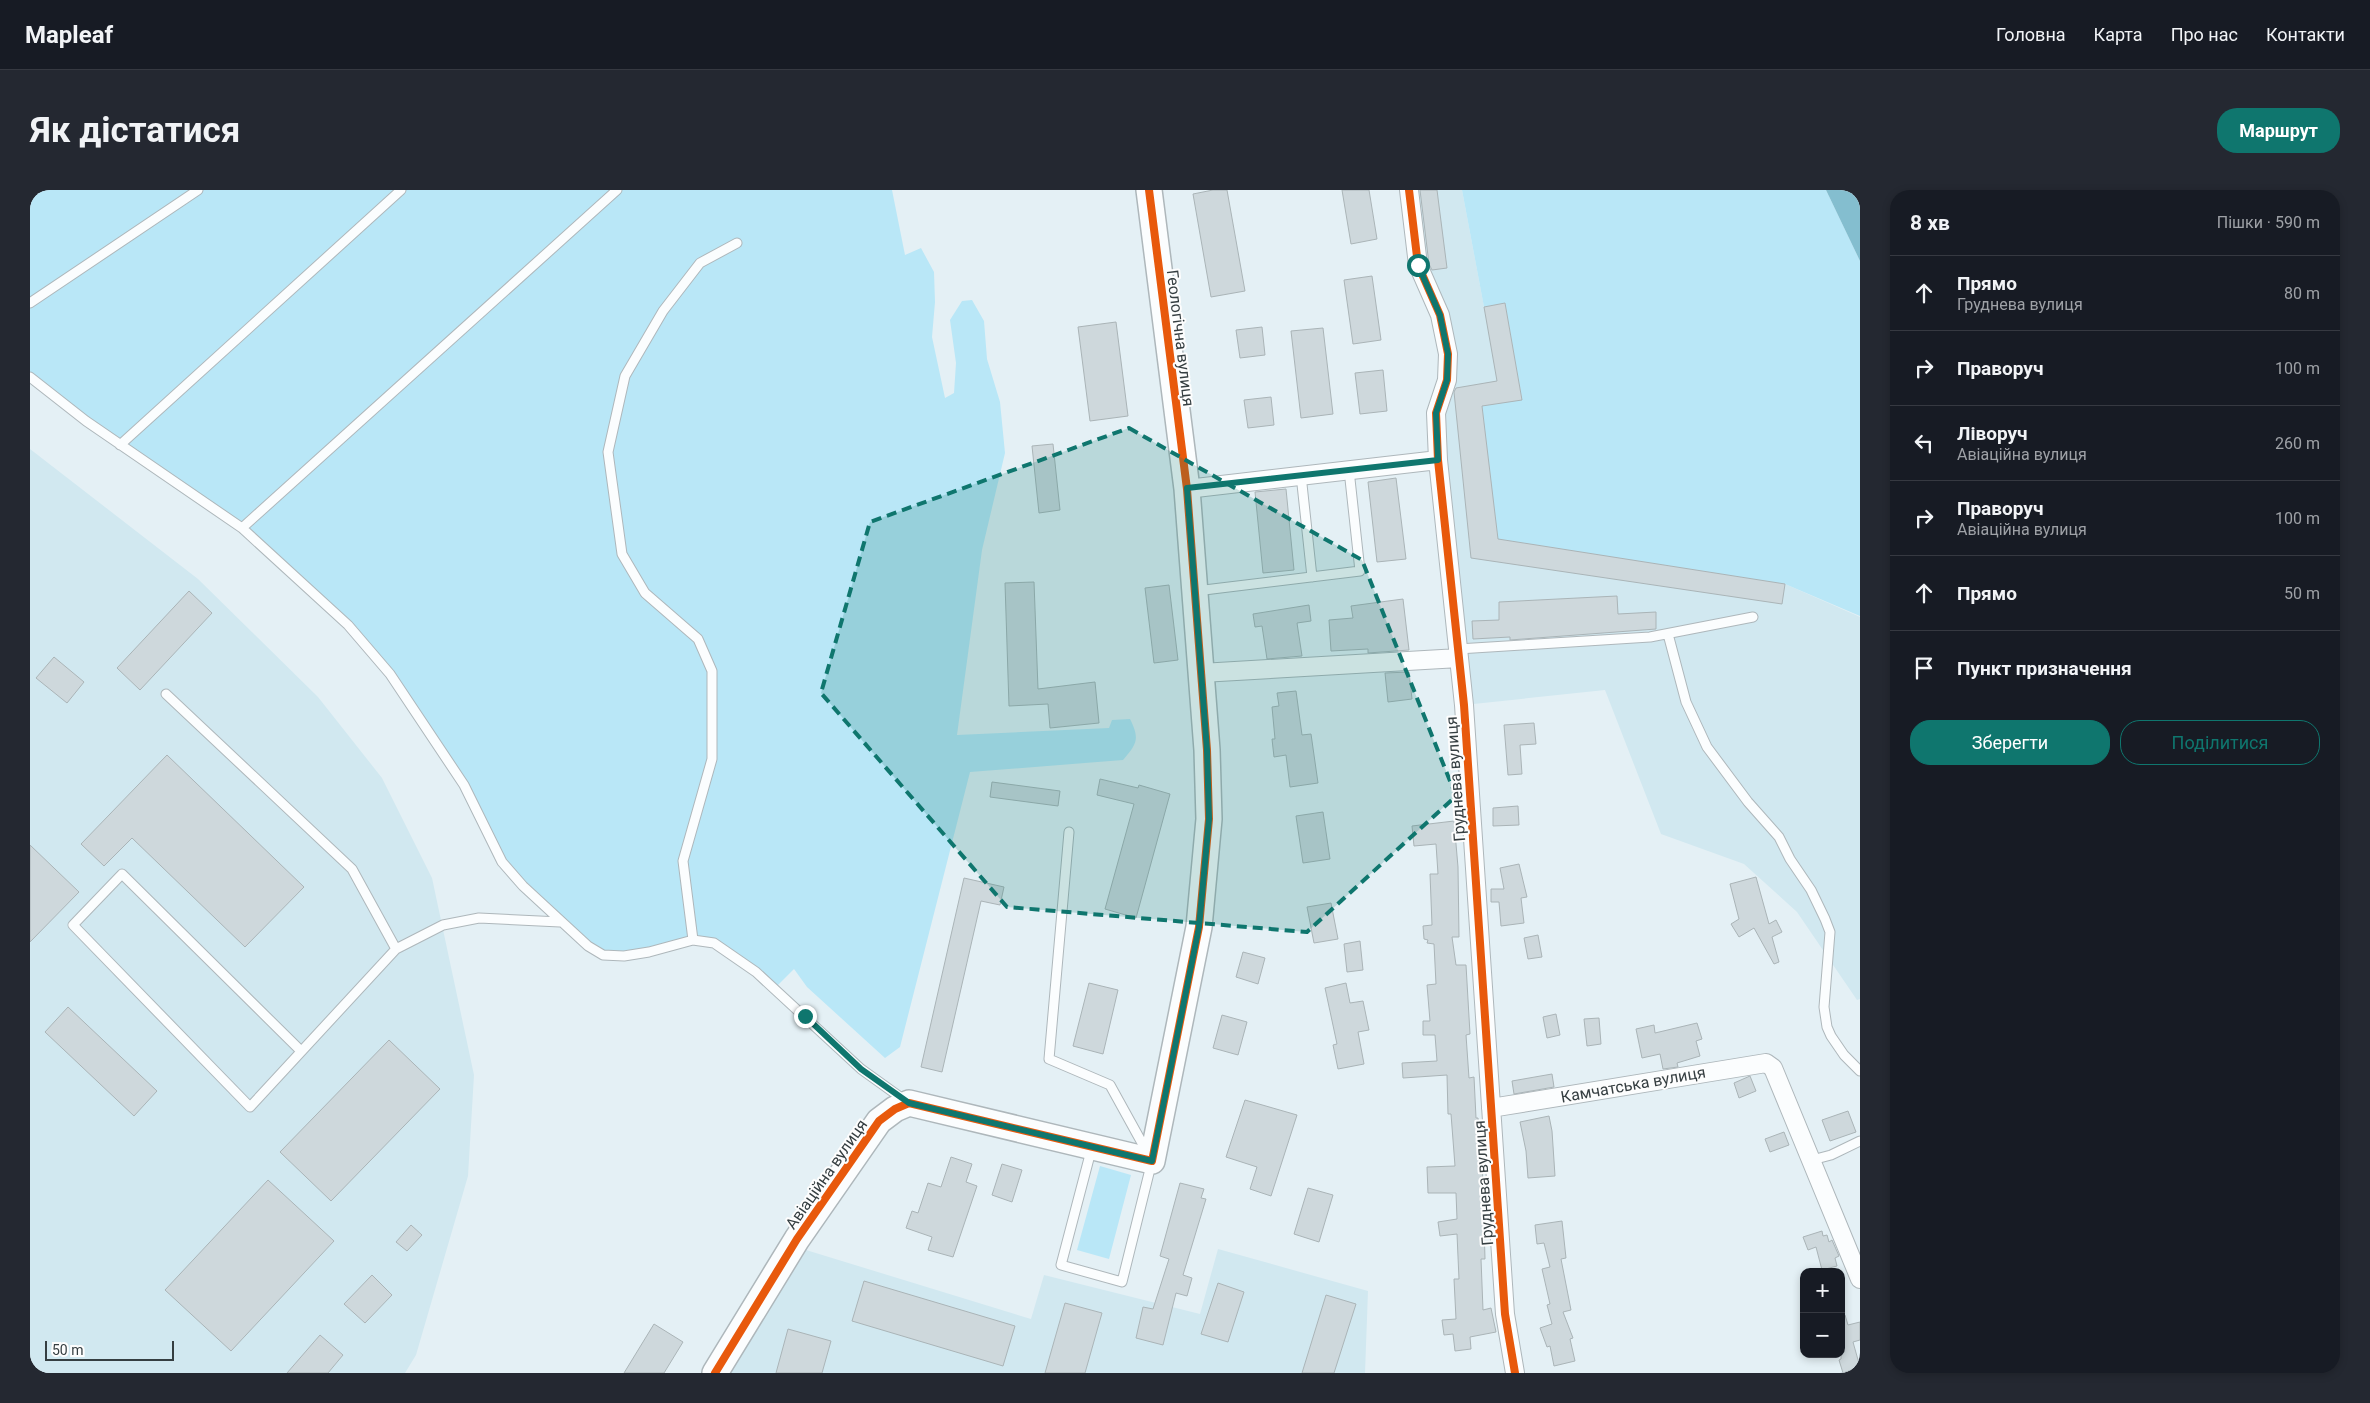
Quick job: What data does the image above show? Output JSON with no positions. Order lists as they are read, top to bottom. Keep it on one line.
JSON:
{"streets":{"street":["Геологічна вулиця","Груднева вулиця","Камчатська вулиця","Авіаційна вулиця"]},"crossings":[["Груднева вулиця","Камчатська вулиця"]],"scale_bar":"50 m","page":{"header":"Mapleaf","nav":["Головна","Карта","Про нас","Контакти"],"buttons":["Маршрут",["Зберегти","Поділитися"]],"title":"Як дістатися","heading":["8 хв","Пішки · 590 m"],"list":[["Прямо","Груднева вулиця","80 m"],["Праворуч","100 m"],["Ліворуч","Авіаційна вулиця","260 m"],["Праворуч","Авіаційна вулиця","100 m"],["Прямо","50 m"],"Пункт призначення"],"map_buttons":["+","−"],"scale":"50 m"}}
